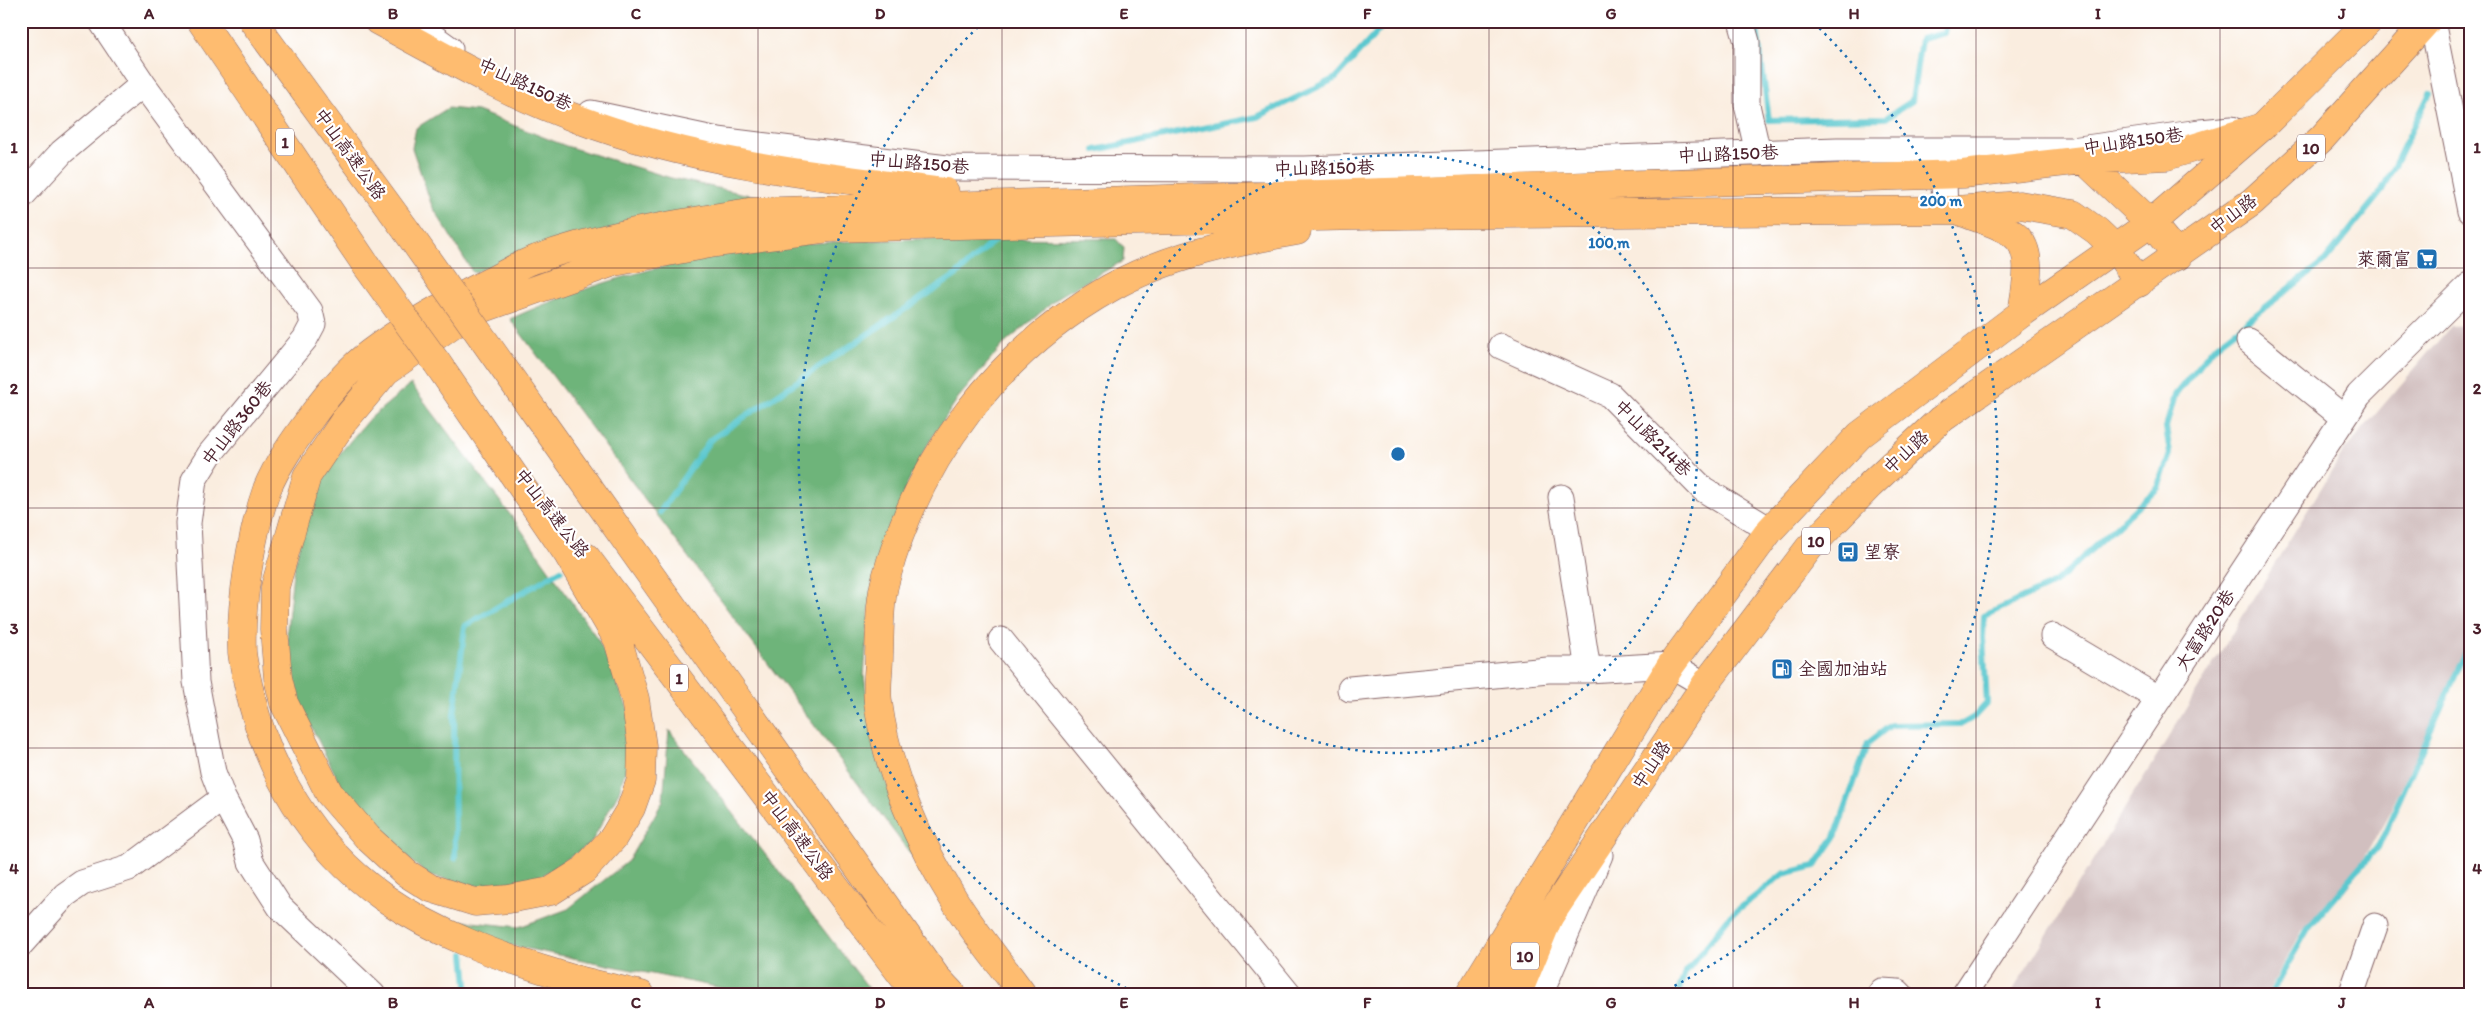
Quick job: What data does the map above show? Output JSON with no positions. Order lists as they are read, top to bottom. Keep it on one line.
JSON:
{"streets":{"main road":["1","10","中山高速公路","中山路"],"street":["中山路150巷","中山路360巷","中山路214巷","大富路20巷"]},"crossings":[["中山路150巷","中山路"],["中山路","中山路214巷"]],"places":{"supermarket":["萊爾富"],"bus stop":["望寮"],"fuel station":["全國加油站"]},"grid":{"columns":["A","B","C","D","E","F","G","H","I","J"],"rows":["1","2","3","4"]},"rings":["200 m","100 m"]}
